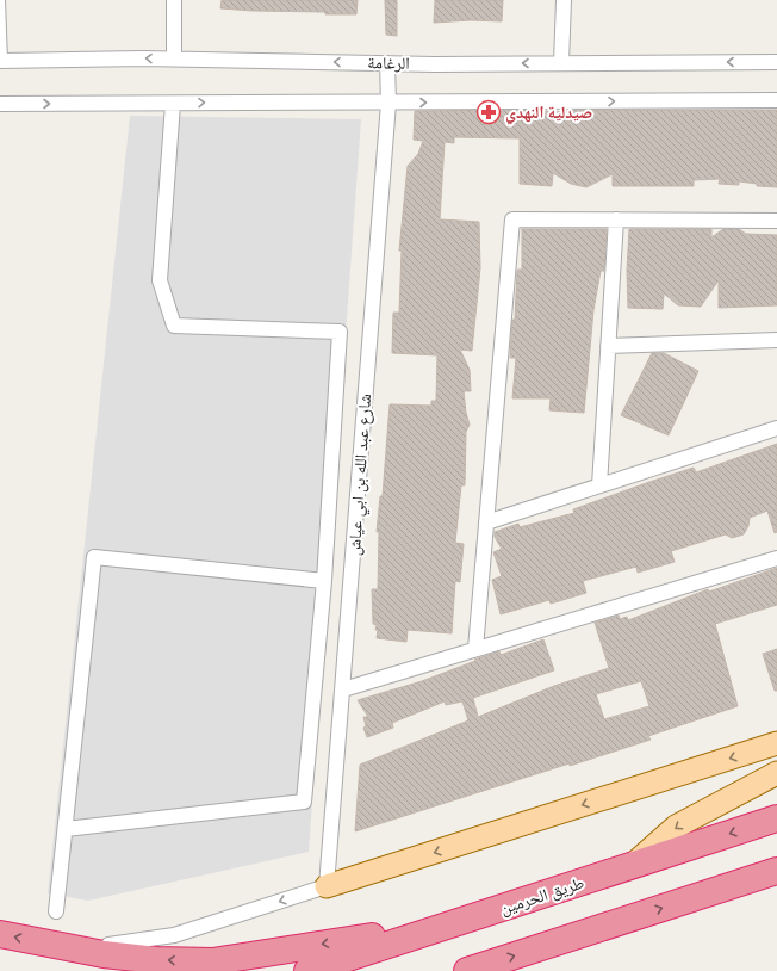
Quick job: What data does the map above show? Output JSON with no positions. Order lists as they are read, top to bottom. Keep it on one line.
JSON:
{"streets":{"highway":["طريق الحرمين"],"street":["الرغامة","شارع عبد الله بن ابي عياش"]},"crossings":[["الرغامة","شارع عبد الله بن ابي عياش"]],"places":{"pharmacy":["صيدلية النهدي"]}}
